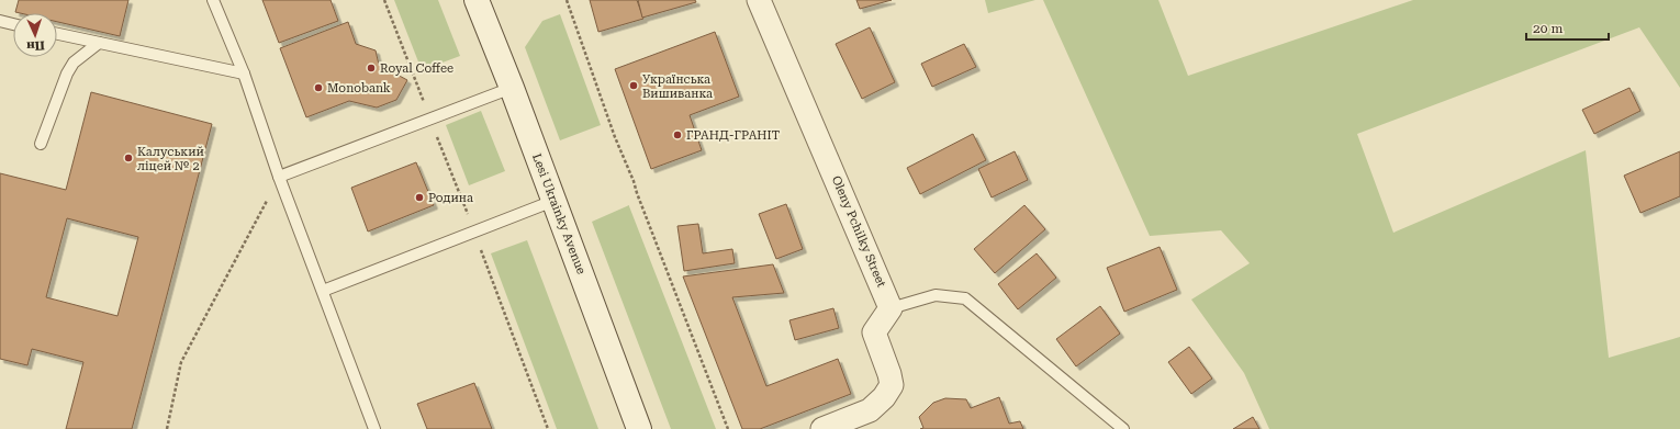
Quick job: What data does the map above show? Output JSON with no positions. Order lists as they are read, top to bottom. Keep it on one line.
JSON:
{"streets":{"main road":["Lesi Ukrainky Avenue"],"street":["Oleny Pchilky Street"]},"places":["Royal Coffee","Українська Вишиванка","Monobank","ГРАНД-ГРАНІТ","Калуський ліцей № 2","Родина"],"scale_bar":"20 m","north":"bottom"}
